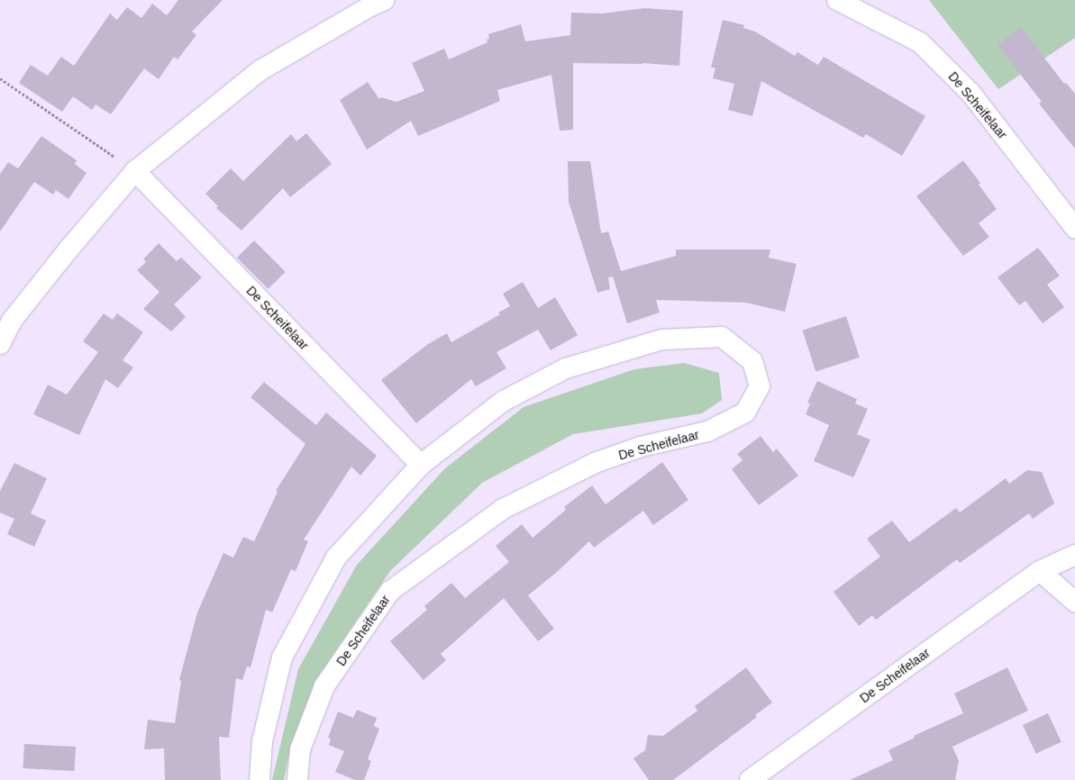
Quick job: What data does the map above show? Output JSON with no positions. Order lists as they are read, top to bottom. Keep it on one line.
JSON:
{"streets":{"street":["De Scheifelaar"]}}
